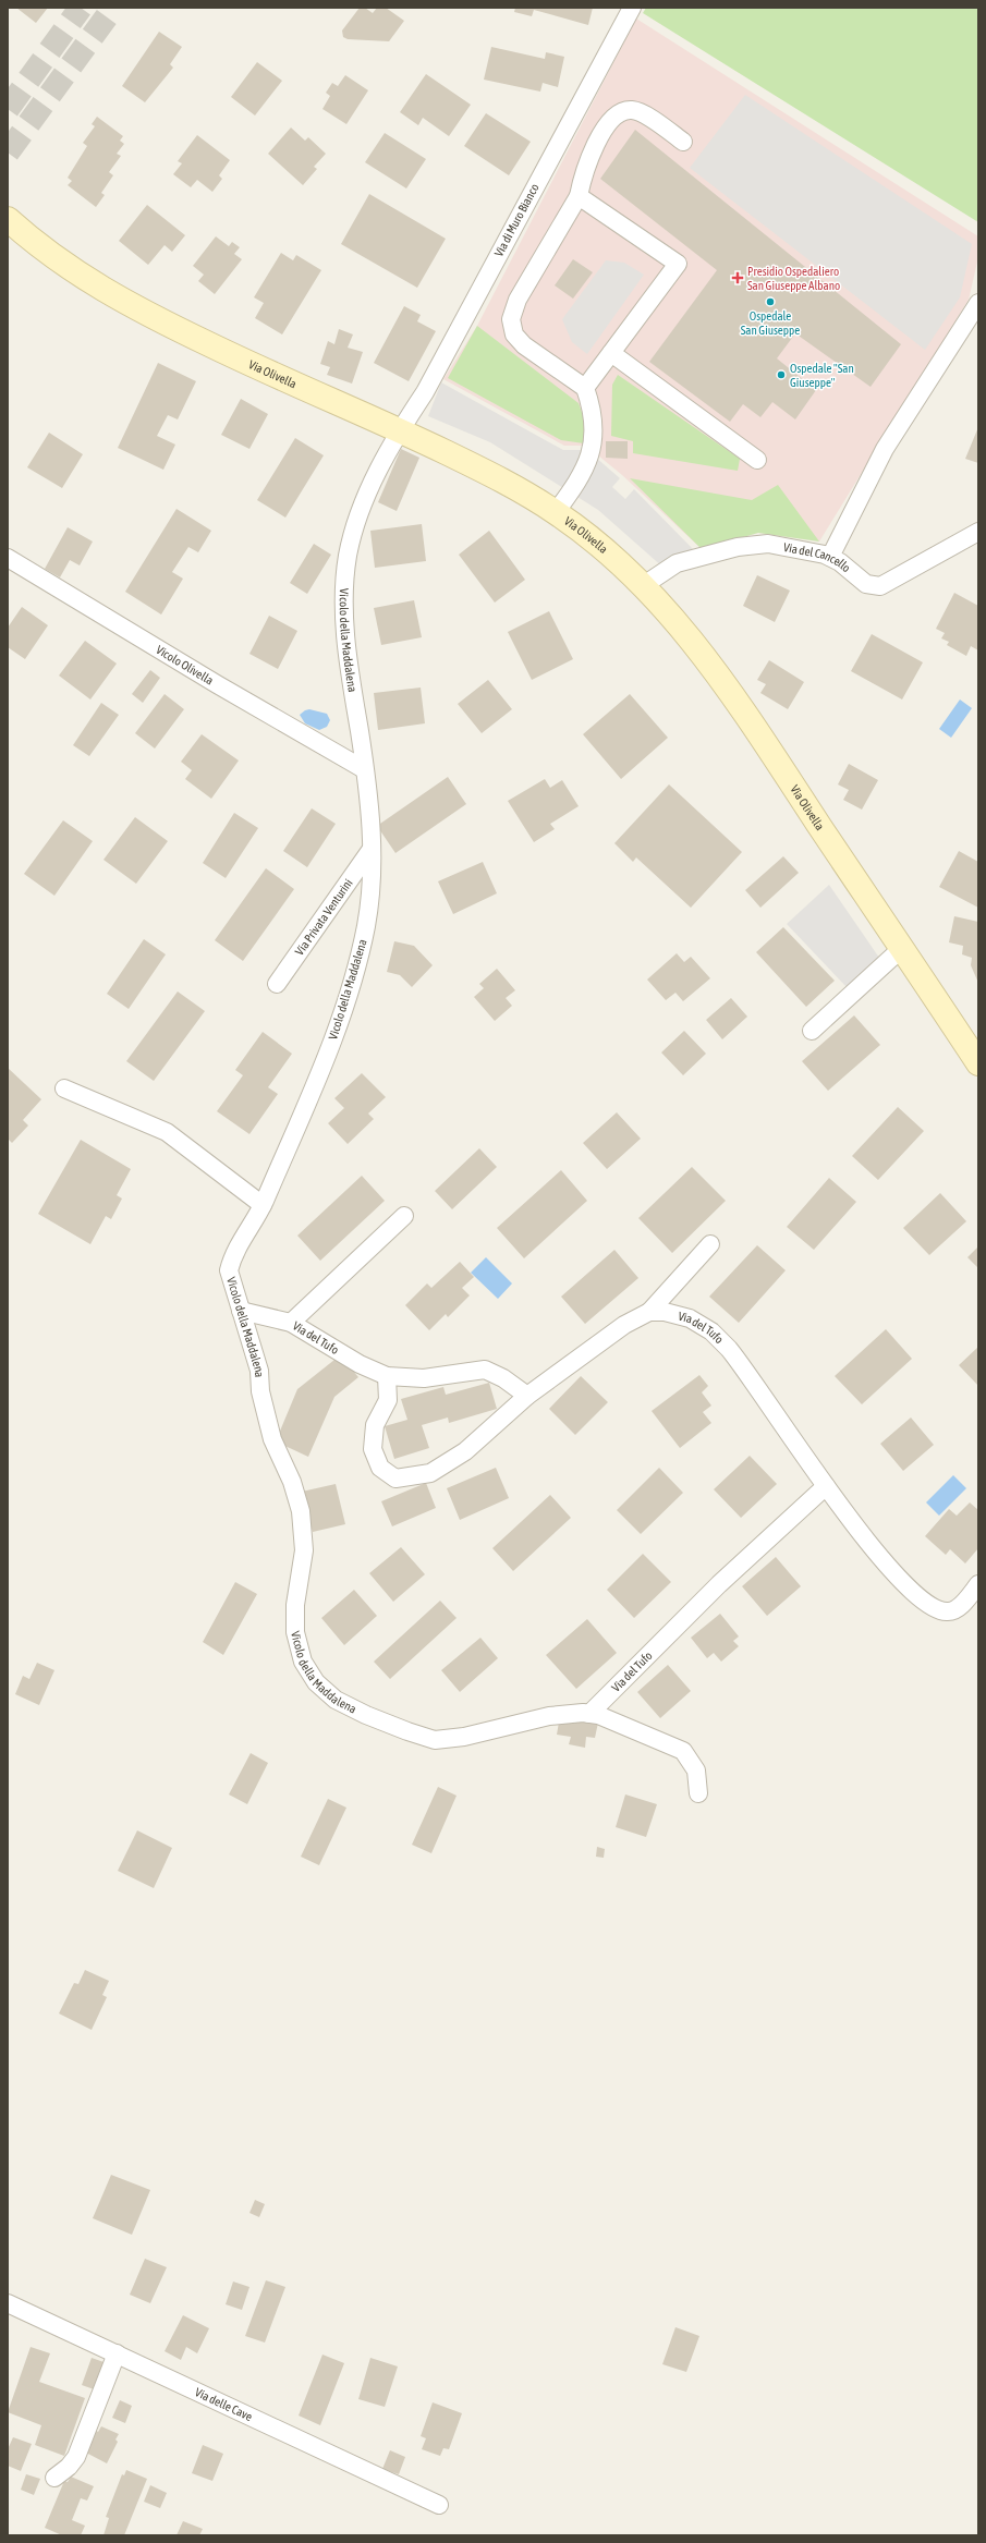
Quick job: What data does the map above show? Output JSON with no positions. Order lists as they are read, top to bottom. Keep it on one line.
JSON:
{"streets":{"main road":["Via Olivella"],"street":["Via di Muro Bianco","Via del Cancello","Vicolo della Maddalena","Vicolo Olivella","Via Privata Venturini","Via del Tufo","Via delle Cave"]},"crossings":[["Via di Muro Bianco","Via Olivella"],["Via di Muro Bianco","Vicolo della Maddalena"],["Via Olivella","Via del Cancello"],["Via Olivella","Vicolo della Maddalena"],["Vicolo della Maddalena","Vicolo Olivella"],["Vicolo della Maddalena","Via Privata Venturini"],["Vicolo della Maddalena","Via del Tufo"]],"places":{"health":["Presidio Ospedaliero San Giuseppe Albano"],"other":["Ospedale San Giuseppe","Ospedale \"San Giuseppe\""]}}
